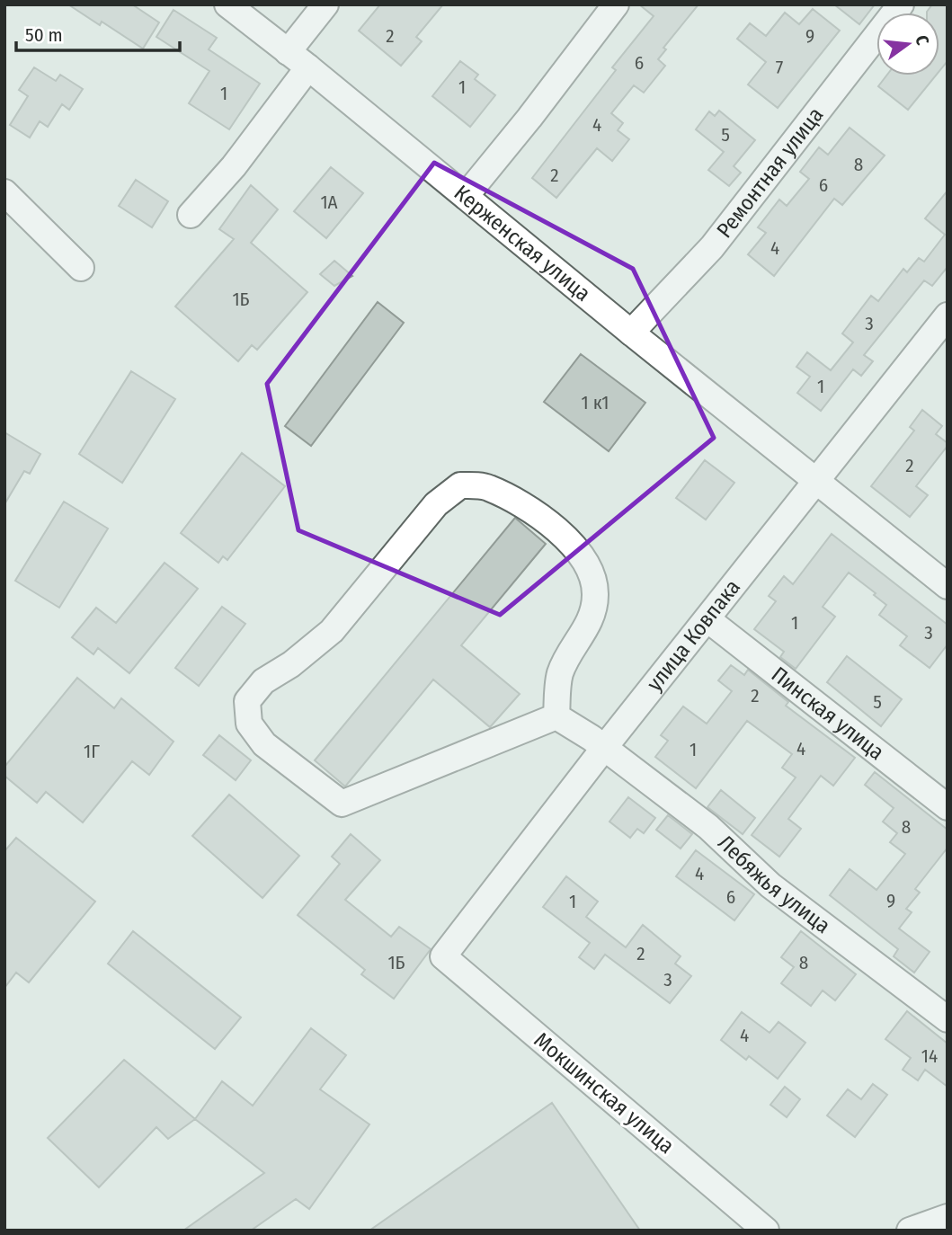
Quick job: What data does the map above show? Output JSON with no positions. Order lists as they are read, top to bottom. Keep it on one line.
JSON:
{"streets":{"street":["Ремонтная улица","Керженская улица","улица Ковпака","Пинская улица","Лебяжья улица","Мокшинская улица"]},"crossings":[["Ремонтная улица","Керженская улица"],["Керженская улица","улица Ковпака"],["улица Ковпака","Пинская улица"],["улица Ковпака","Лебяжья улица"],["улица Ковпака","Мокшинская улица"]],"house_numbers":["2","9","6","7","1","1","4","5","8","2","6","1А","4","1Б","3","1","1 к1","2","1","3","2","5","4","1","1Г","8","4","6","9","1","2","1Б","8","3","4","14"],"scale_bar":"50 m","north":"right"}
